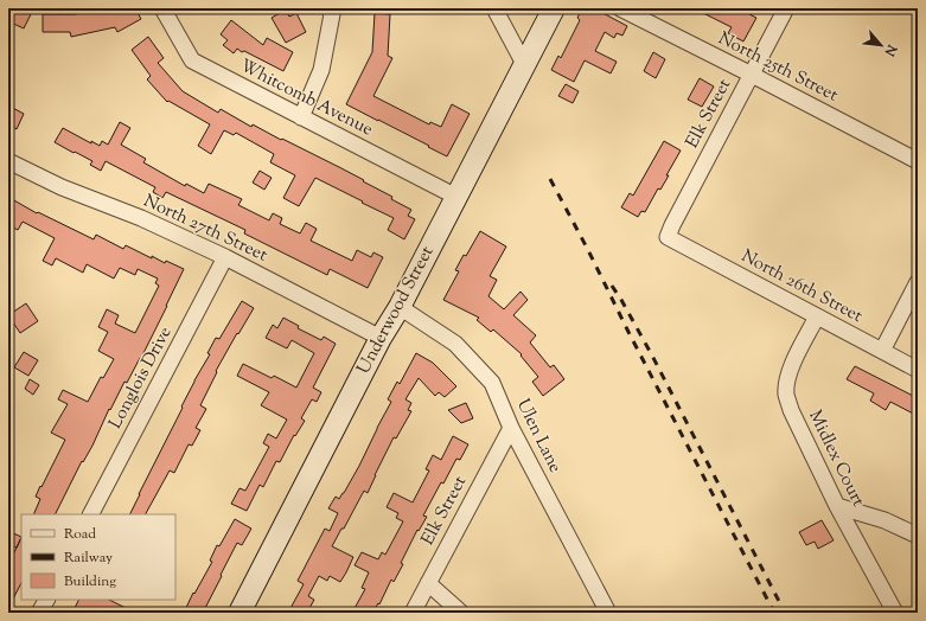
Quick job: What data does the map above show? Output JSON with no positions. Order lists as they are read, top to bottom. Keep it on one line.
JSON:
{"streets":{"street":["North 25th Street","Whitcomb Avenue","Elk Street","North 27th Street","North 26th Street","Underwood Street","Longlois Drive","Ulen Lane","Midlex Court"]},"crossings":[["North 25th Street","Elk Street"],["Whitcomb Avenue","Underwood Street"],["Elk Street","North 26th Street"],["Elk Street","Ulen Lane"],["North 27th Street","Underwood Street"],["North 27th Street","Longlois Drive"],["North 26th Street","Midlex Court"],["Underwood Street","Ulen Lane"]],"legend":["Road","Railway","Building"],"north":"bottom right"}
